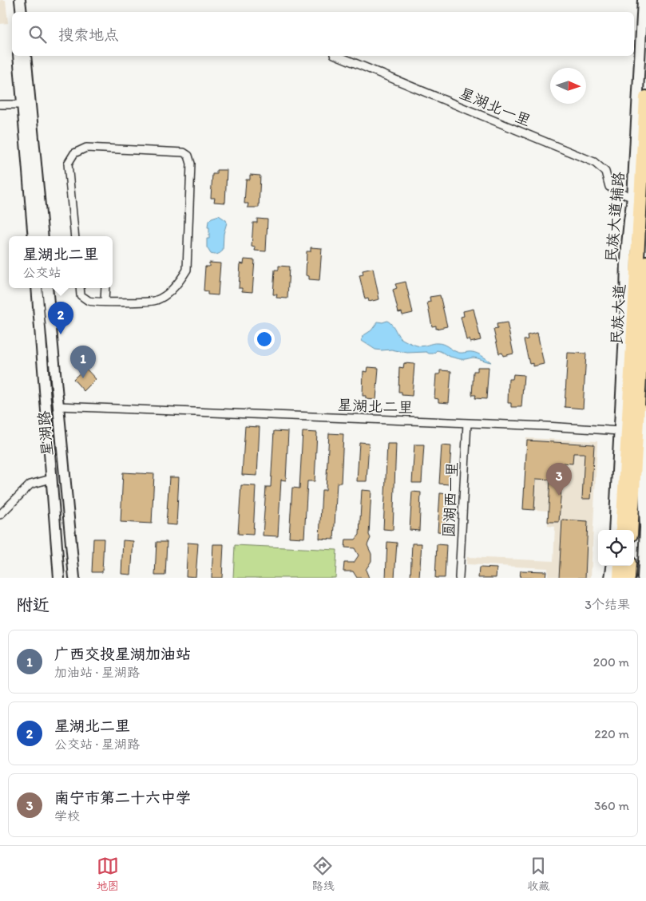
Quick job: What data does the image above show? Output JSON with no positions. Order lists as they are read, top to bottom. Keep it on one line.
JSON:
{"streets":{"highway":["民族大道"],"main road":["民族大道辅路","星湖路"],"street":["星湖北一里","星湖北二里","圆湖西一里"]},"crossings":[["星湖北一里","民族大道辅路"],["民族大道辅路","民族大道"],["民族大道辅路","星湖北二里"],["星湖北二里","星湖路"],["星湖北二里","圆湖西一里"]],"north":"right","page":{"search":"搜索地点","popup":["星湖北二里","公交站"],"pins":["2","1","3"],"heading":["附近","3个结果"],"list":[{"mark":"1","name":"广西交投星湖加油站","note":"加油站 · 星湖路","value":"200 m"},{"mark":"2","name":"星湖北二里","note":"公交站 · 星湖路","value":"220 m"},{"mark":"3","name":"南宁市第二十六中学","note":"学校","value":"360 m"}],"nav":["地图","路线","收藏"]}}
